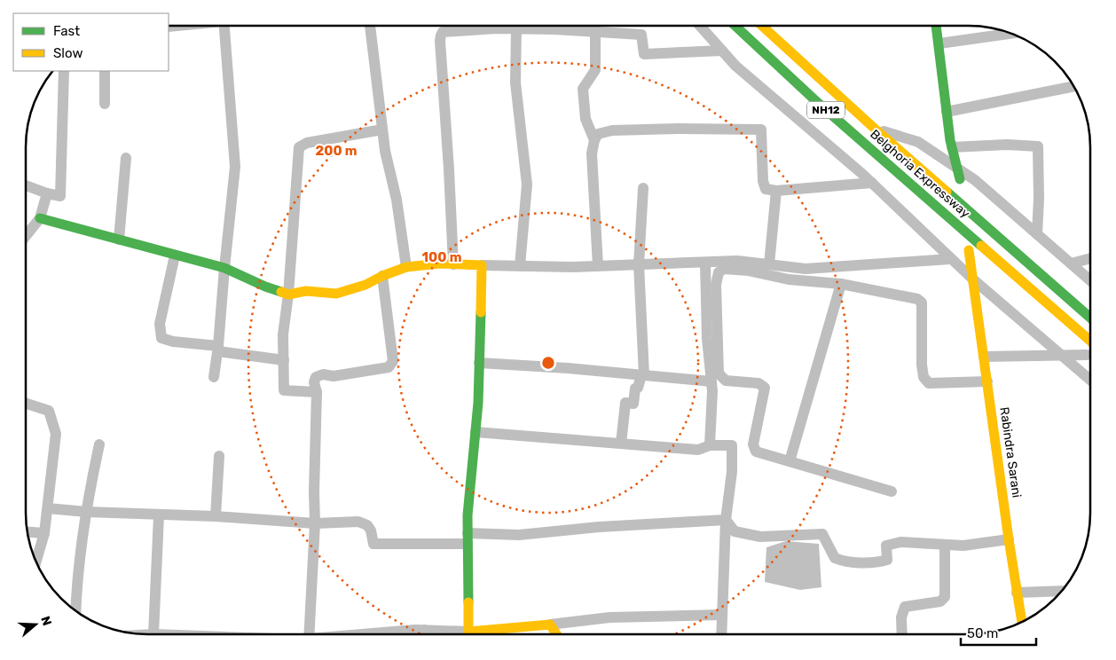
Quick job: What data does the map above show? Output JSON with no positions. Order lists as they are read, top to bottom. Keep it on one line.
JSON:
{"streets":{"main road":["NH12","Belghoria Expressway","Rabindra Sarani"]},"legend":["Fast","Slow"],"scale_bar":"50 m","north":"right","rings":["200 m","100 m"]}
